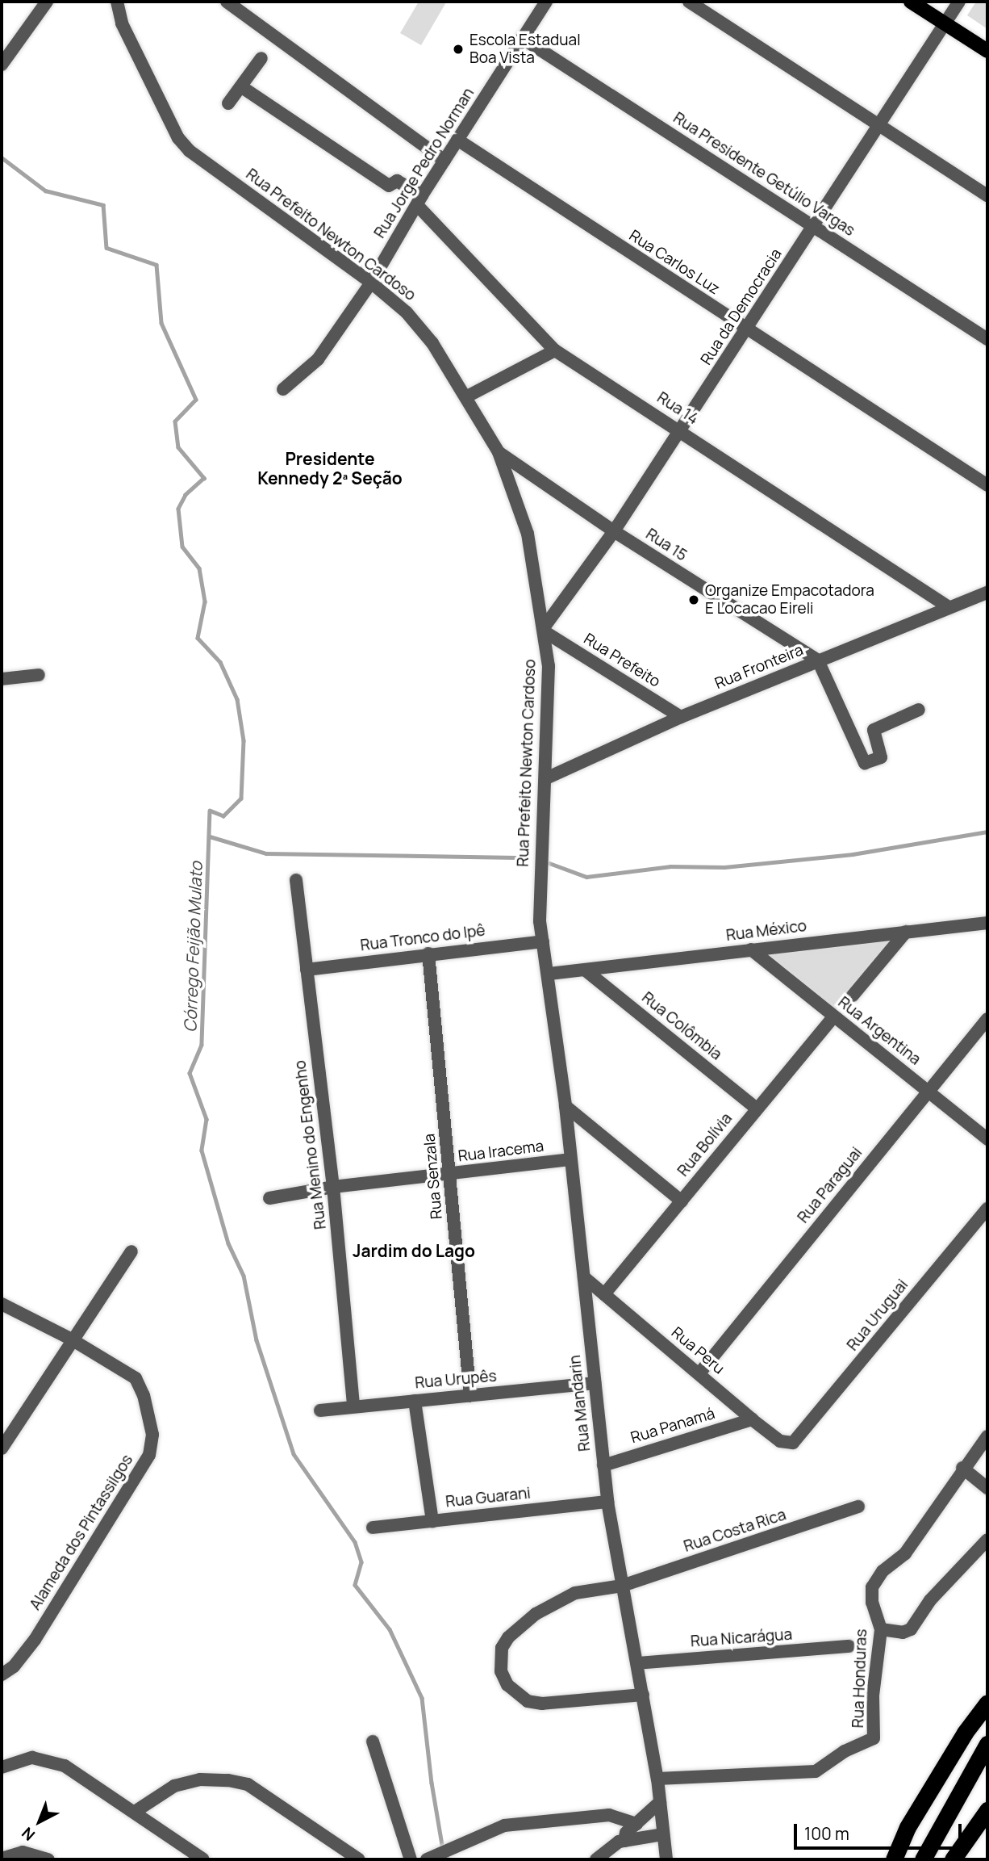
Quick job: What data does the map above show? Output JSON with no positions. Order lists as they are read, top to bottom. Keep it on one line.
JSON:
{"streets":{"street":["Rua Jorge Pedro Norman","Rua Presidente Getúlio Vargas","Rua Prefeito Newton Cardoso","Rua Carlos Luz","Rua da Democracia","Rua 14","Rua 15","Rua Prefeito","Rua Fronteira","Rua México","Rua Tronco do Ipê","Rua Colômbia","Rua Argentina","Rua Menino do Engenho","Rua Bolívia","Rua Iracema","Rua Senzala","Rua Paraguai","Rua Uruguai","Rua Peru","Rua Urupês","Rua Mandarin","Rua Panamá","Rua Guarani","Rua Costa Rica","Alameda dos Pintassilgos","Rua Nicarágua","Rua Honduras"]},"crossings":[["Rua Jorge Pedro Norman","Rua Presidente Getúlio Vargas"],["Rua Jorge Pedro Norman","Rua Prefeito Newton Cardoso"],["Rua Jorge Pedro Norman","Rua Carlos Luz"],["Rua Jorge Pedro Norman","Rua 14"],["Rua Presidente Getúlio Vargas","Rua da Democracia"],["Rua Prefeito Newton Cardoso","Rua da Democracia"],["Rua Prefeito Newton Cardoso","Rua 15"],["Rua Prefeito Newton Cardoso","Rua Prefeito"],["Rua Prefeito Newton Cardoso","Rua Fronteira"],["Rua Prefeito Newton Cardoso","Rua Tronco do Ipê"],["Rua Prefeito Newton Cardoso","Rua Mandarin"],["Rua Carlos Luz","Rua da Democracia"],["Rua da Democracia","Rua 14"],["Rua da Democracia","Rua 15"],["Rua da Democracia","Rua Prefeito"],["Rua 14","Rua Fronteira"],["Rua 15","Rua Fronteira"],["Rua Prefeito","Rua Fronteira"],["Rua México","Rua Colômbia"],["Rua México","Rua Argentina"],["Rua México","Rua Mandarin"],["Rua Tronco do Ipê","Rua Menino do Engenho"],["Rua Tronco do Ipê","Rua Senzala"],["Rua Tronco do Ipê","Rua Mandarin"],["Rua Colômbia","Rua Bolívia"],["Rua Argentina","Rua Bolívia"],["Rua Argentina","Rua Paraguai"],["Rua Menino do Engenho","Rua Iracema"],["Rua Menino do Engenho","Rua Urupês"],["Rua Bolívia","Rua Peru"],["Rua Iracema","Rua Senzala"],["Rua Iracema","Rua Mandarin"],["Rua Senzala","Rua Urupês"],["Rua Paraguai","Rua Peru"],["Rua Uruguai","Rua Peru"],["Rua Peru","Rua Mandarin"],["Rua Peru","Rua Panamá"],["Rua Urupês","Rua Mandarin"],["Rua Mandarin","Rua Panamá"],["Rua Mandarin","Rua Guarani"],["Rua Mandarin","Rua Costa Rica"],["Rua Mandarin","Rua Nicarágua"],["Rua Mandarin","Rua Honduras"]],"districts":["Presidente Kennedy 2ª Seção","Jardim do Lago"],"water":["Córrego Feijão Mulato"],"places":["Escola Estadual Boa Vista","Organize Empacotadora E Locacao Eireli"],"scale_bar":"100 m","north":"bottom left"}
